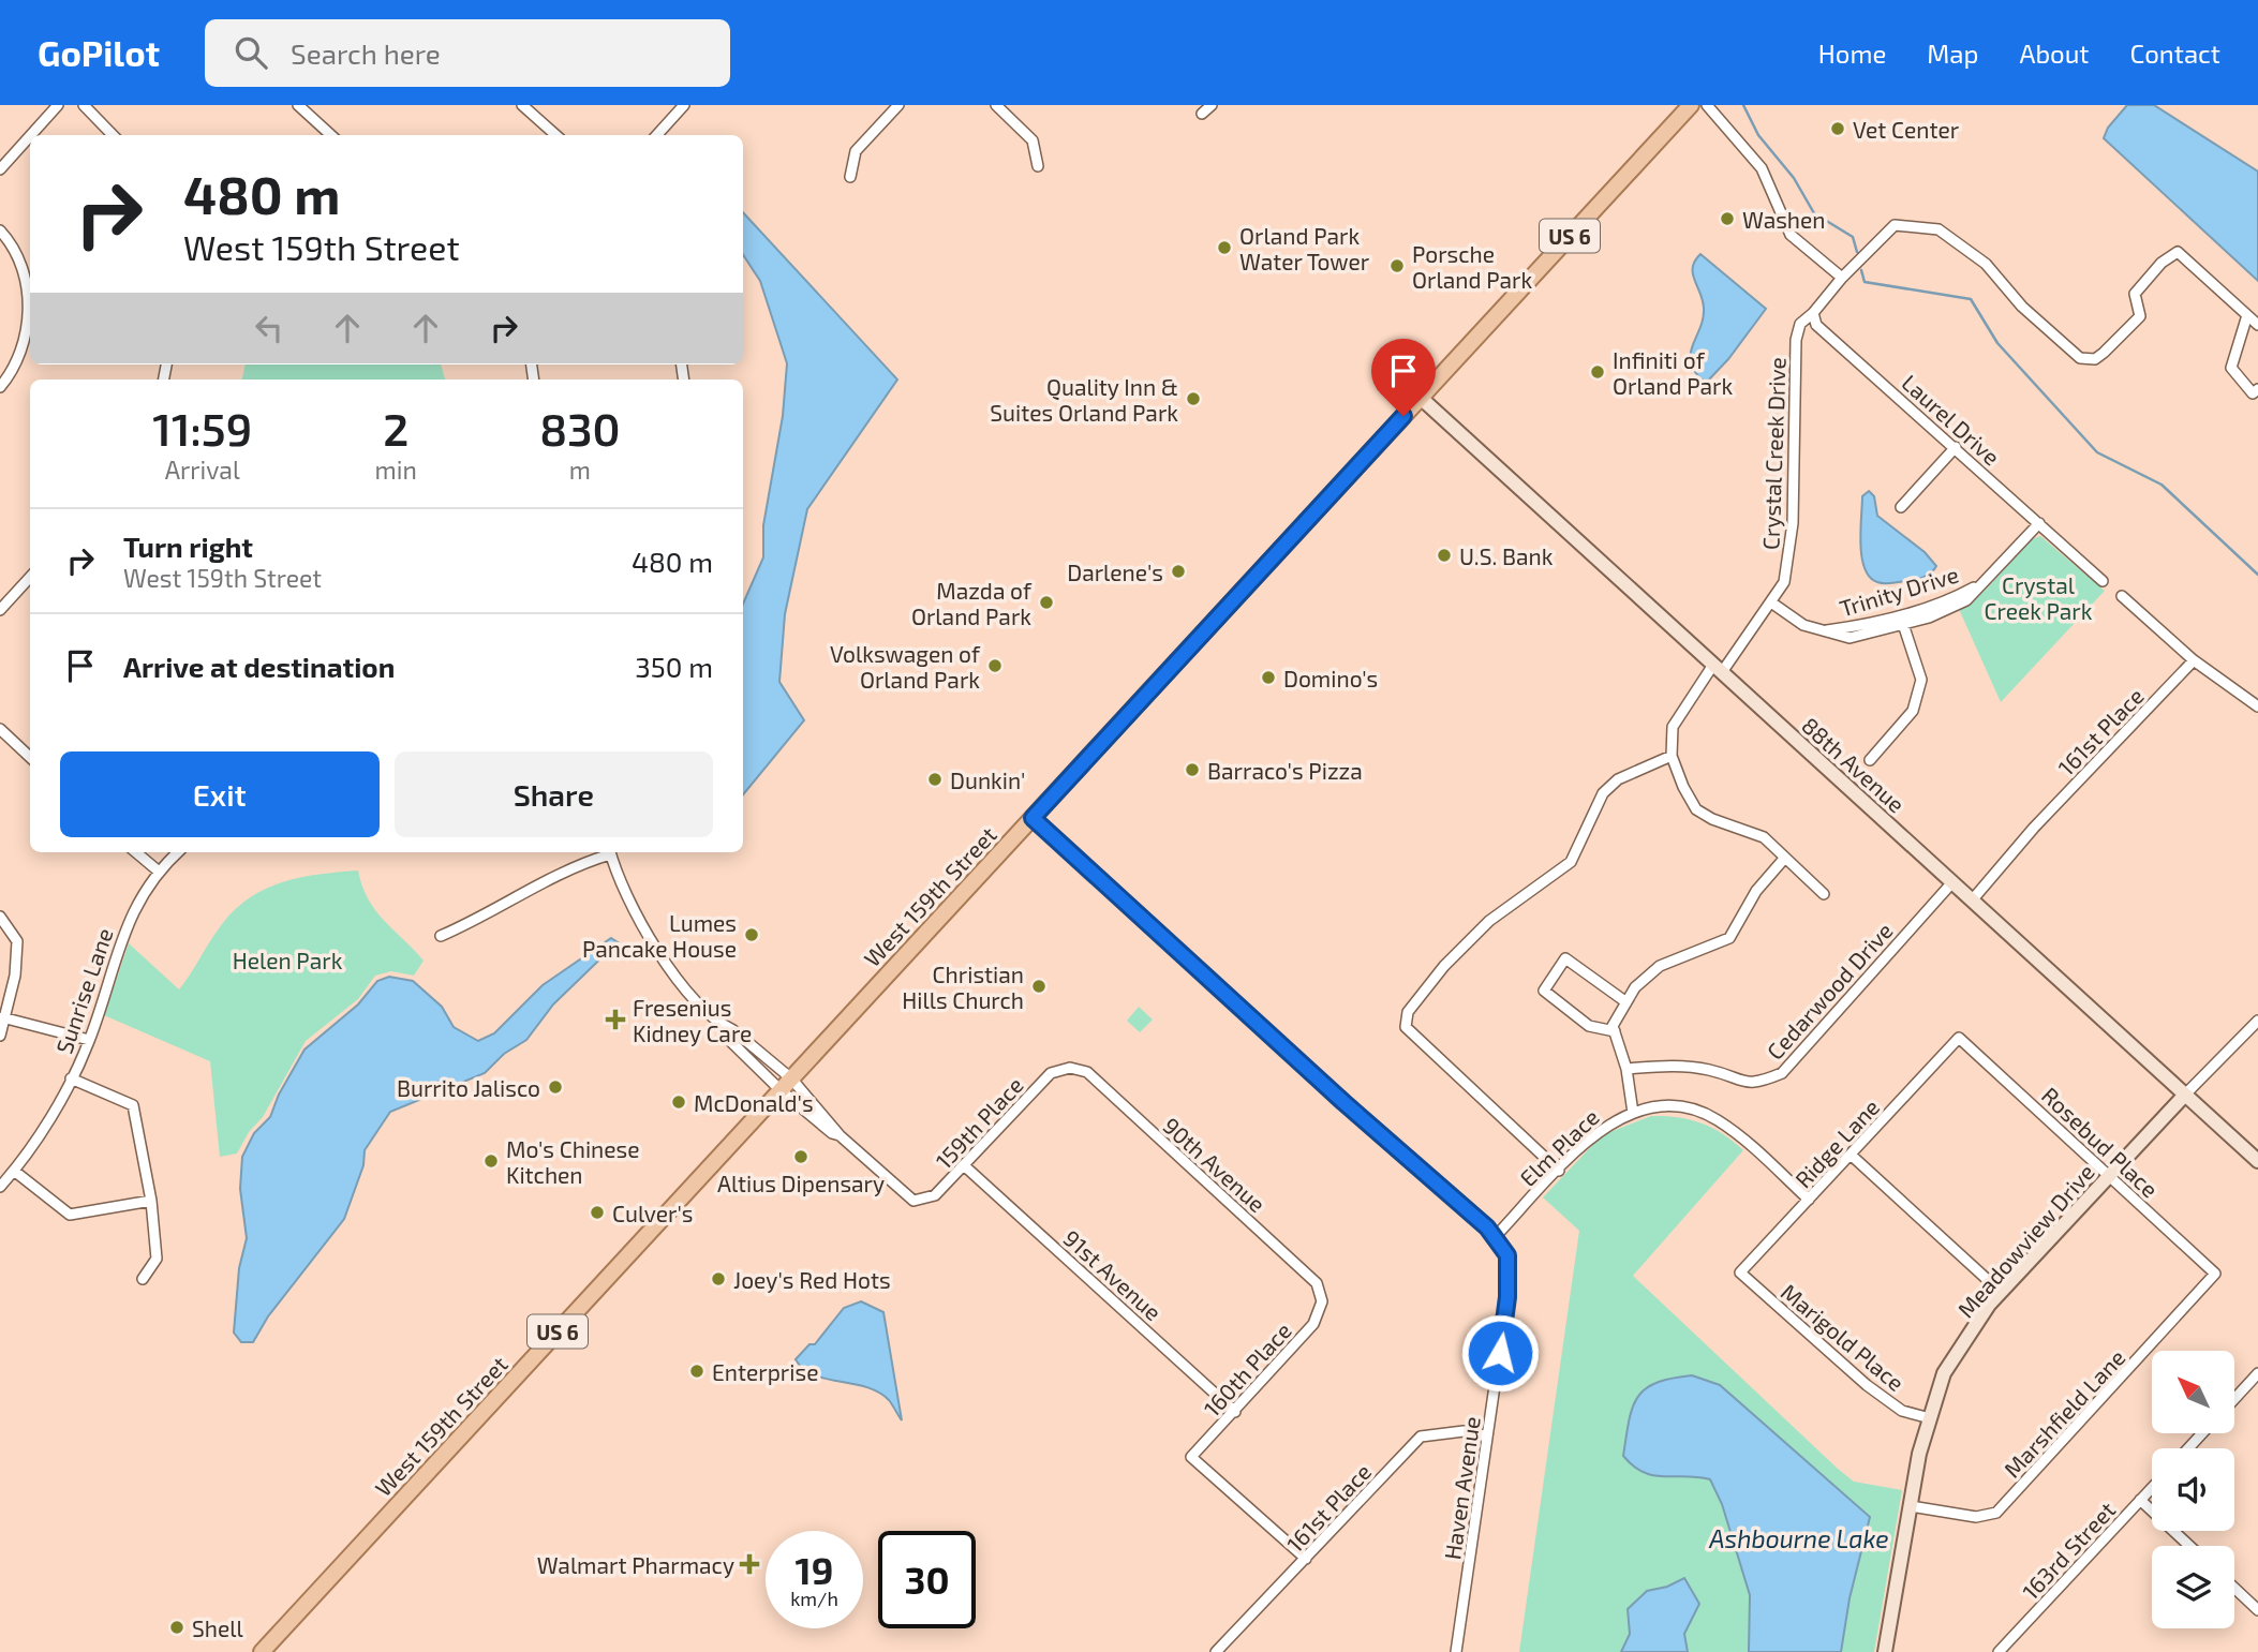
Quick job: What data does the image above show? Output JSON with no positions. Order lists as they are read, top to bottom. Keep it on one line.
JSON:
{"streets":{"main road":["US 6","West 159th Street"],"street":["Laurel Drive","Crystal Creek Drive","Trinity Drive","161st Place","88th Avenue","Sunrise Lane","Cedarwood Drive","159th Place","Rosebud Place","Ridge Lane","Elm Place","90th Avenue","Meadowview Drive","91st Avenue","Marigold Place","160th Place","Marshfield Lane","Haven Avenue","163rd Street"]},"crossings":[["Laurel Drive","Crystal Creek Drive"],["Laurel Drive","Trinity Drive"],["Crystal Creek Drive","Trinity Drive"],["Crystal Creek Drive","88th Avenue"],["161st Place","88th Avenue"],["161st Place","160th Place"],["161st Place","Haven Avenue"],["88th Avenue","West 159th Street"],["88th Avenue","Cedarwood Drive"],["88th Avenue","Meadowview Drive"],["West 159th Street","Haven Avenue"],["159th Place","90th Avenue"],["159th Place","91st Avenue"],["Rosebud Place","Ridge Lane"],["Rosebud Place","Meadowview Drive"],["Rosebud Place","Marshfield Lane"],["Ridge Lane","Elm Place"],["Ridge Lane","Marigold Place"],["Elm Place","Haven Avenue"],["90th Avenue","160th Place"],["Meadowview Drive","Marigold Place"],["Meadowview Drive","Marshfield Lane"],["91st Avenue","160th Place"]],"water":["Ashbourne Lake"],"parks":["Crystal Creek Park","Helen Park"],"places":{"other":["Vet Center","Washen","Orland Park Water Tower","Porsche Orland Park","Infiniti of Orland Park","Quality Inn & Suites Orland Park","U.S. Bank","Darlene's","Mazda of Orland Park","Volkswagen of Orland Park","Domino's","Barraco's Pizza","Dunkin'","Lumes Pancake House","Christian Hills Church","Burrito Jalisco","McDonald's","Altius Dipensary","Mo's Chinese Kitchen","Culver's","Joey's Red Hots","Enterprise","Shell"],"health":["Fresenius Kidney Care","Walmart Pharmacy"]},"north":"top left","page":{"header":"GoPilot","search":"Search here","nav":["Home","Map","About","Contact"],"turn":["480 m","West 159th Street"],"eta":["11:59","Arrival","2","min","830","m"],"list":[{"name":"Turn right","note":"West 159th Street","value":"480 m"},{"name":"Arrive at destination","value":"350 m"}],"buttons":["Exit","Share"],"speed":"19 km/h","limit":"30"}}
